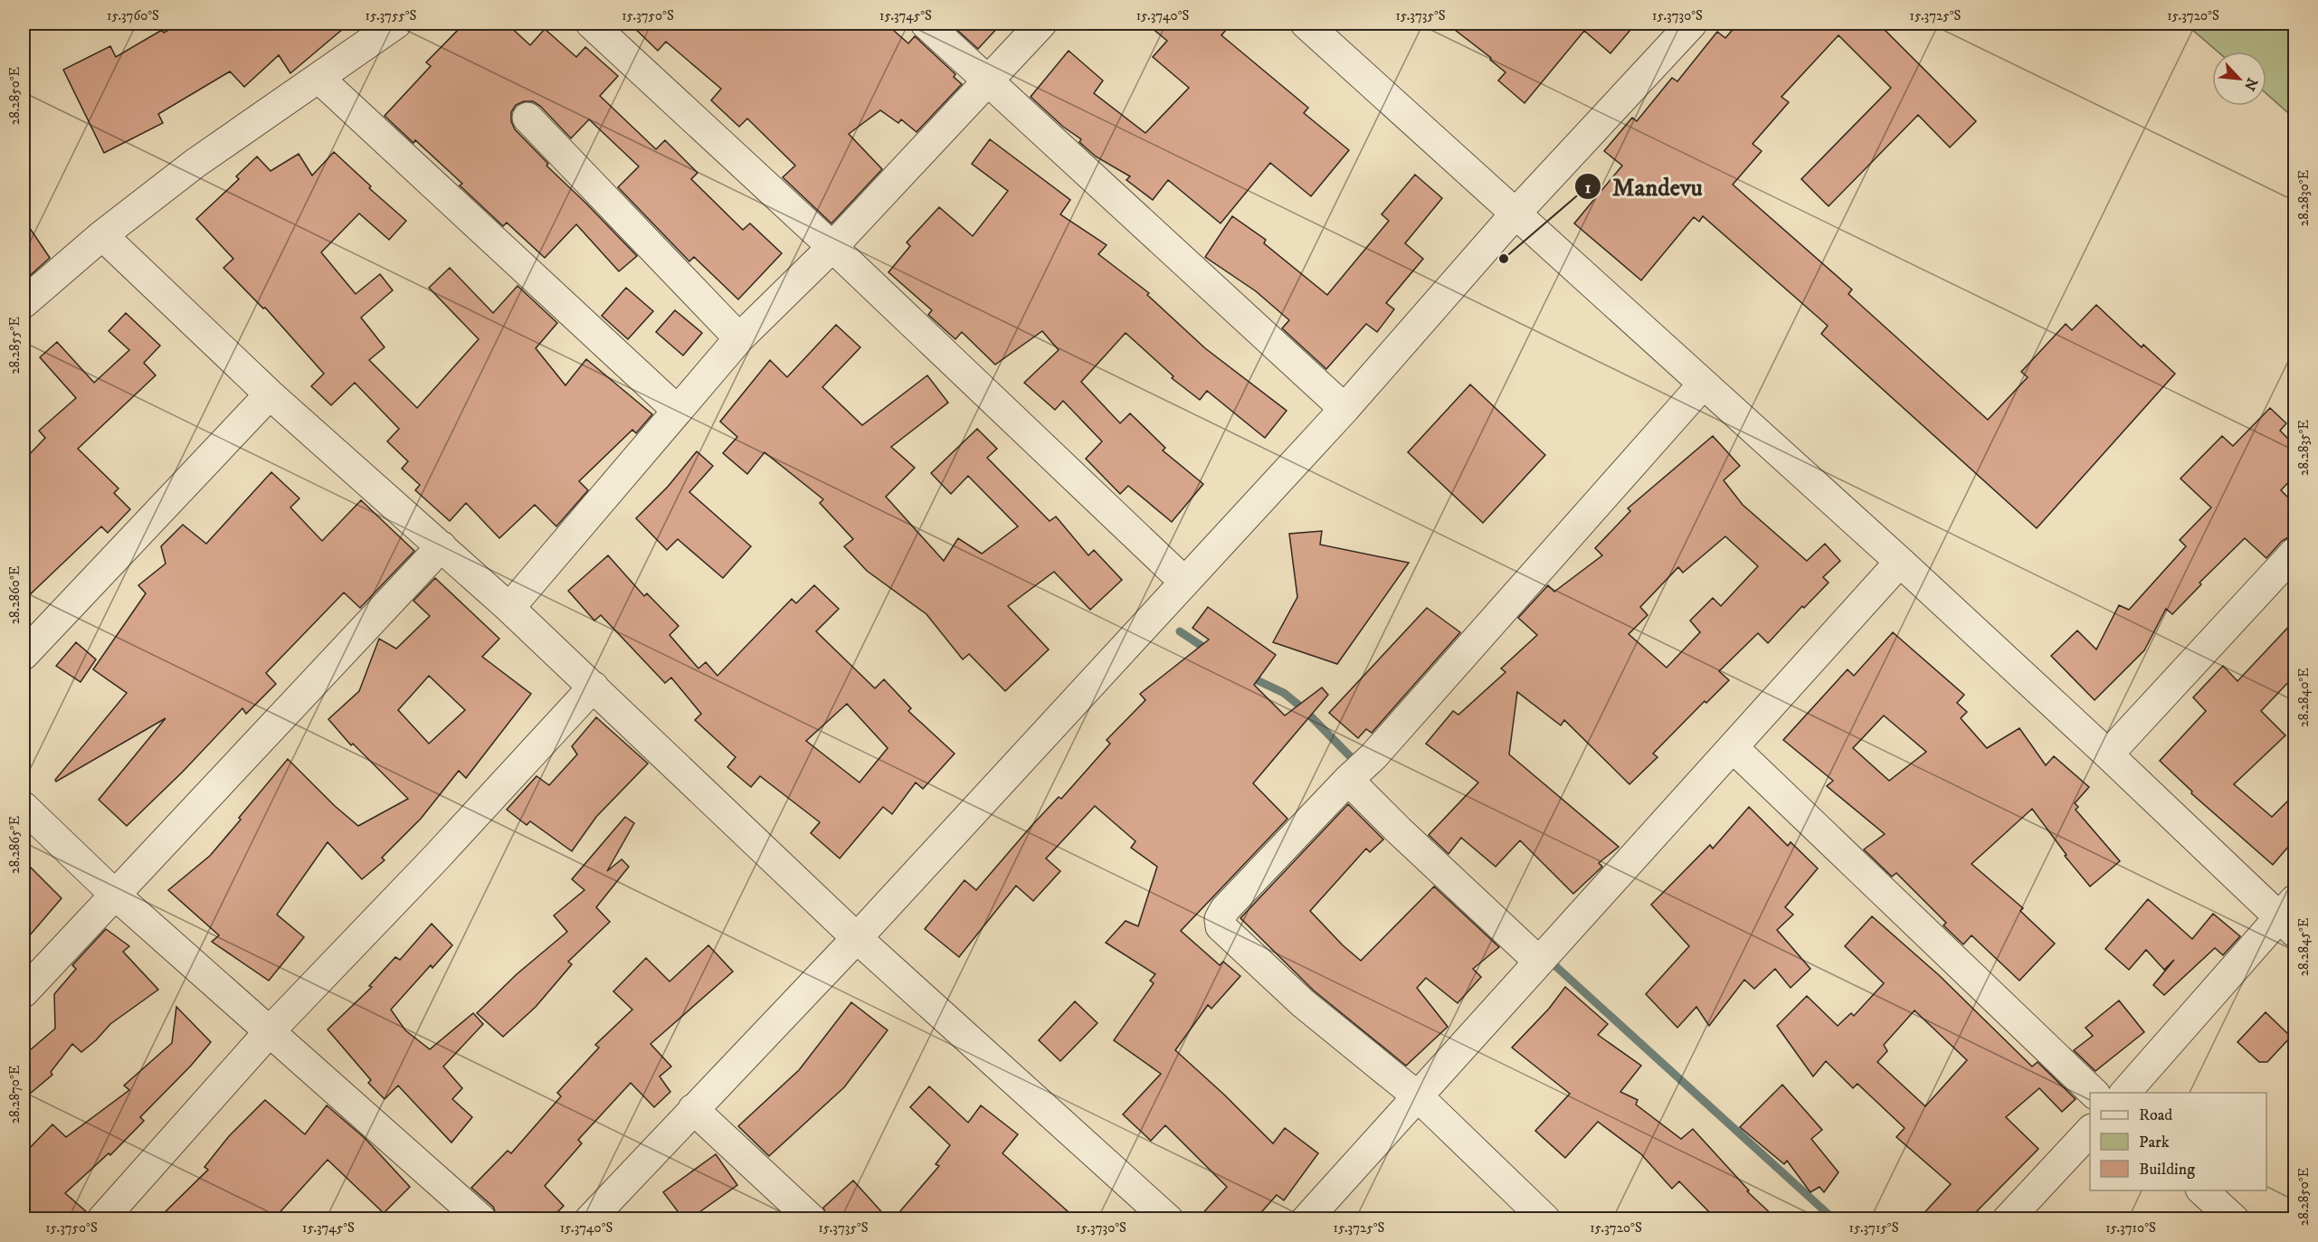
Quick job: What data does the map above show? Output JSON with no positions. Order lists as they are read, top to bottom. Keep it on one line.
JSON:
{"places":["Mandevu"],"legend":["Road","Park","Building"],"north":"bottom right","coordinates":["15.3760°S","15.3755°S","15.3750°S","15.3745°S","15.3740°S","15.3735°S","15.3730°S","15.3725°S","15.3720°S","28.2850°E","28.2830°E","28.2855°E","28.2835°E","28.2860°E","28.2840°E","28.2865°E","28.2845°E","28.2870°E","15.3715°S","15.3710°S"]}
